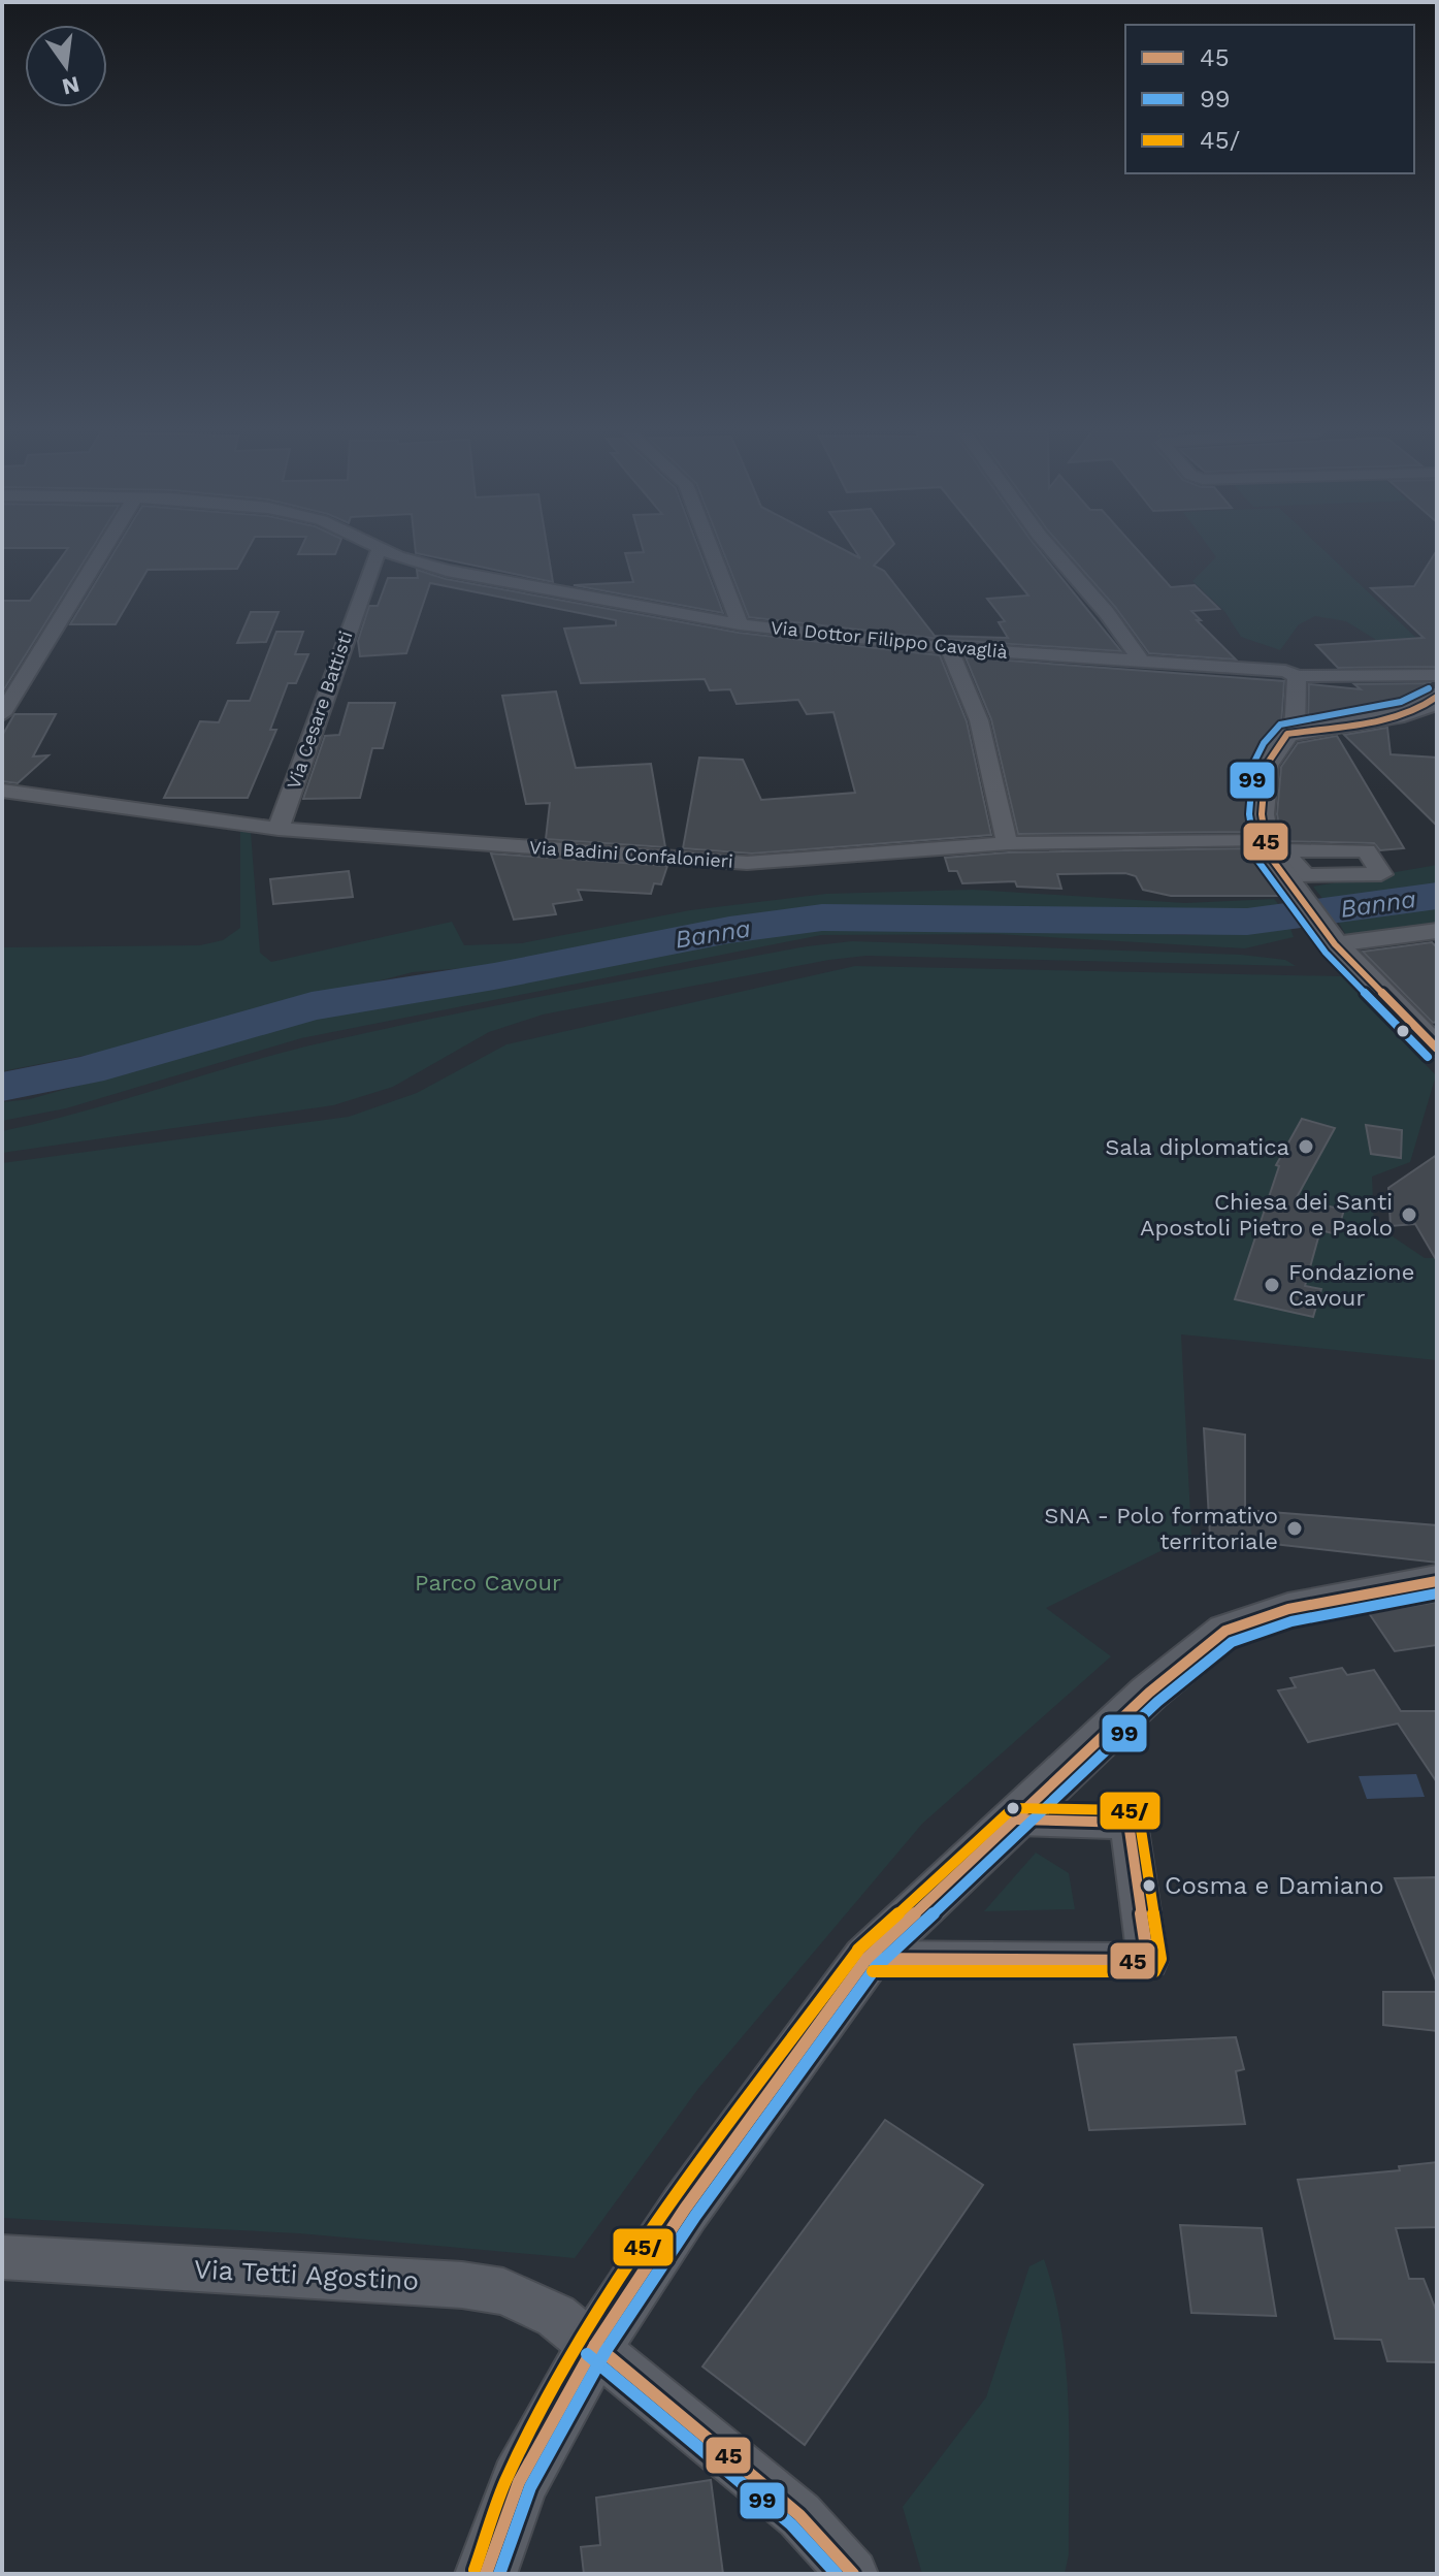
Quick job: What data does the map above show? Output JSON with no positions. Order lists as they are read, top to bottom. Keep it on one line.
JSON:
{"streets":{"street":["Via Dottor Filippo Cavaglià","Via Cesare Battisti","Via Badini Confalonieri","Via Tetti Agostino"]},"crossings":[["Via Cesare Battisti","Via Badini Confalonieri"]],"water":["Banna"],"parks":["Parco Cavour"],"places":["Sala diplomatica","Chiesa dei Santi Apostoli Pietro e Paolo","Fondazione Cavour","SNA - Polo formativo territoriale","Cosma e Damiano"],"lines":["transit line 99","transit line 45","transit line 45/"],"legend":["45","99","45/"],"north":"bottom"}
